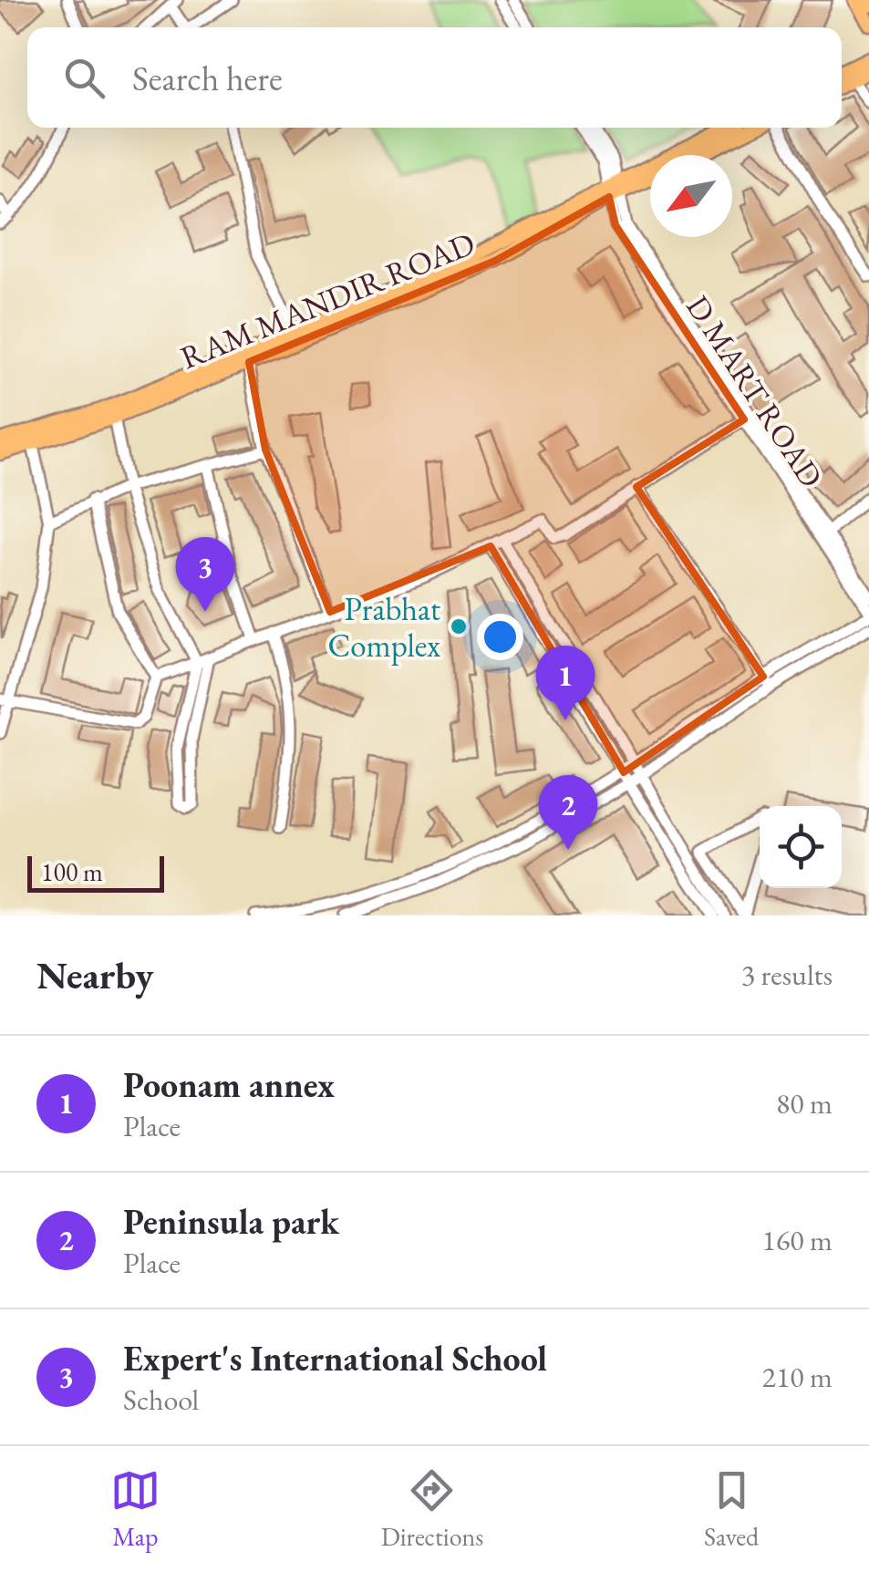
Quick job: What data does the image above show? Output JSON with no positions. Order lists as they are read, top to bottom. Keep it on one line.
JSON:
{"streets":{"main road":["RAM MANDIR ROAD"],"street":["D MART ROAD"]},"crossings":[["RAM MANDIR ROAD","D MART ROAD"]],"places":["Prabhat Complex"],"scale_bar":"100 m","north":"bottom left","page":{"search":"Search here","pins":["3","1","2"],"scale":"100 m","heading":["Nearby","3 results"],"list":[{"mark":"1","name":"Poonam annex","note":"Place","value":"80 m"},{"mark":"2","name":"Peninsula park","note":"Place","value":"160 m"},{"mark":"3","name":"Expert's International School","note":"School","value":"210 m"}],"nav":["Map","Directions","Saved"]}}
